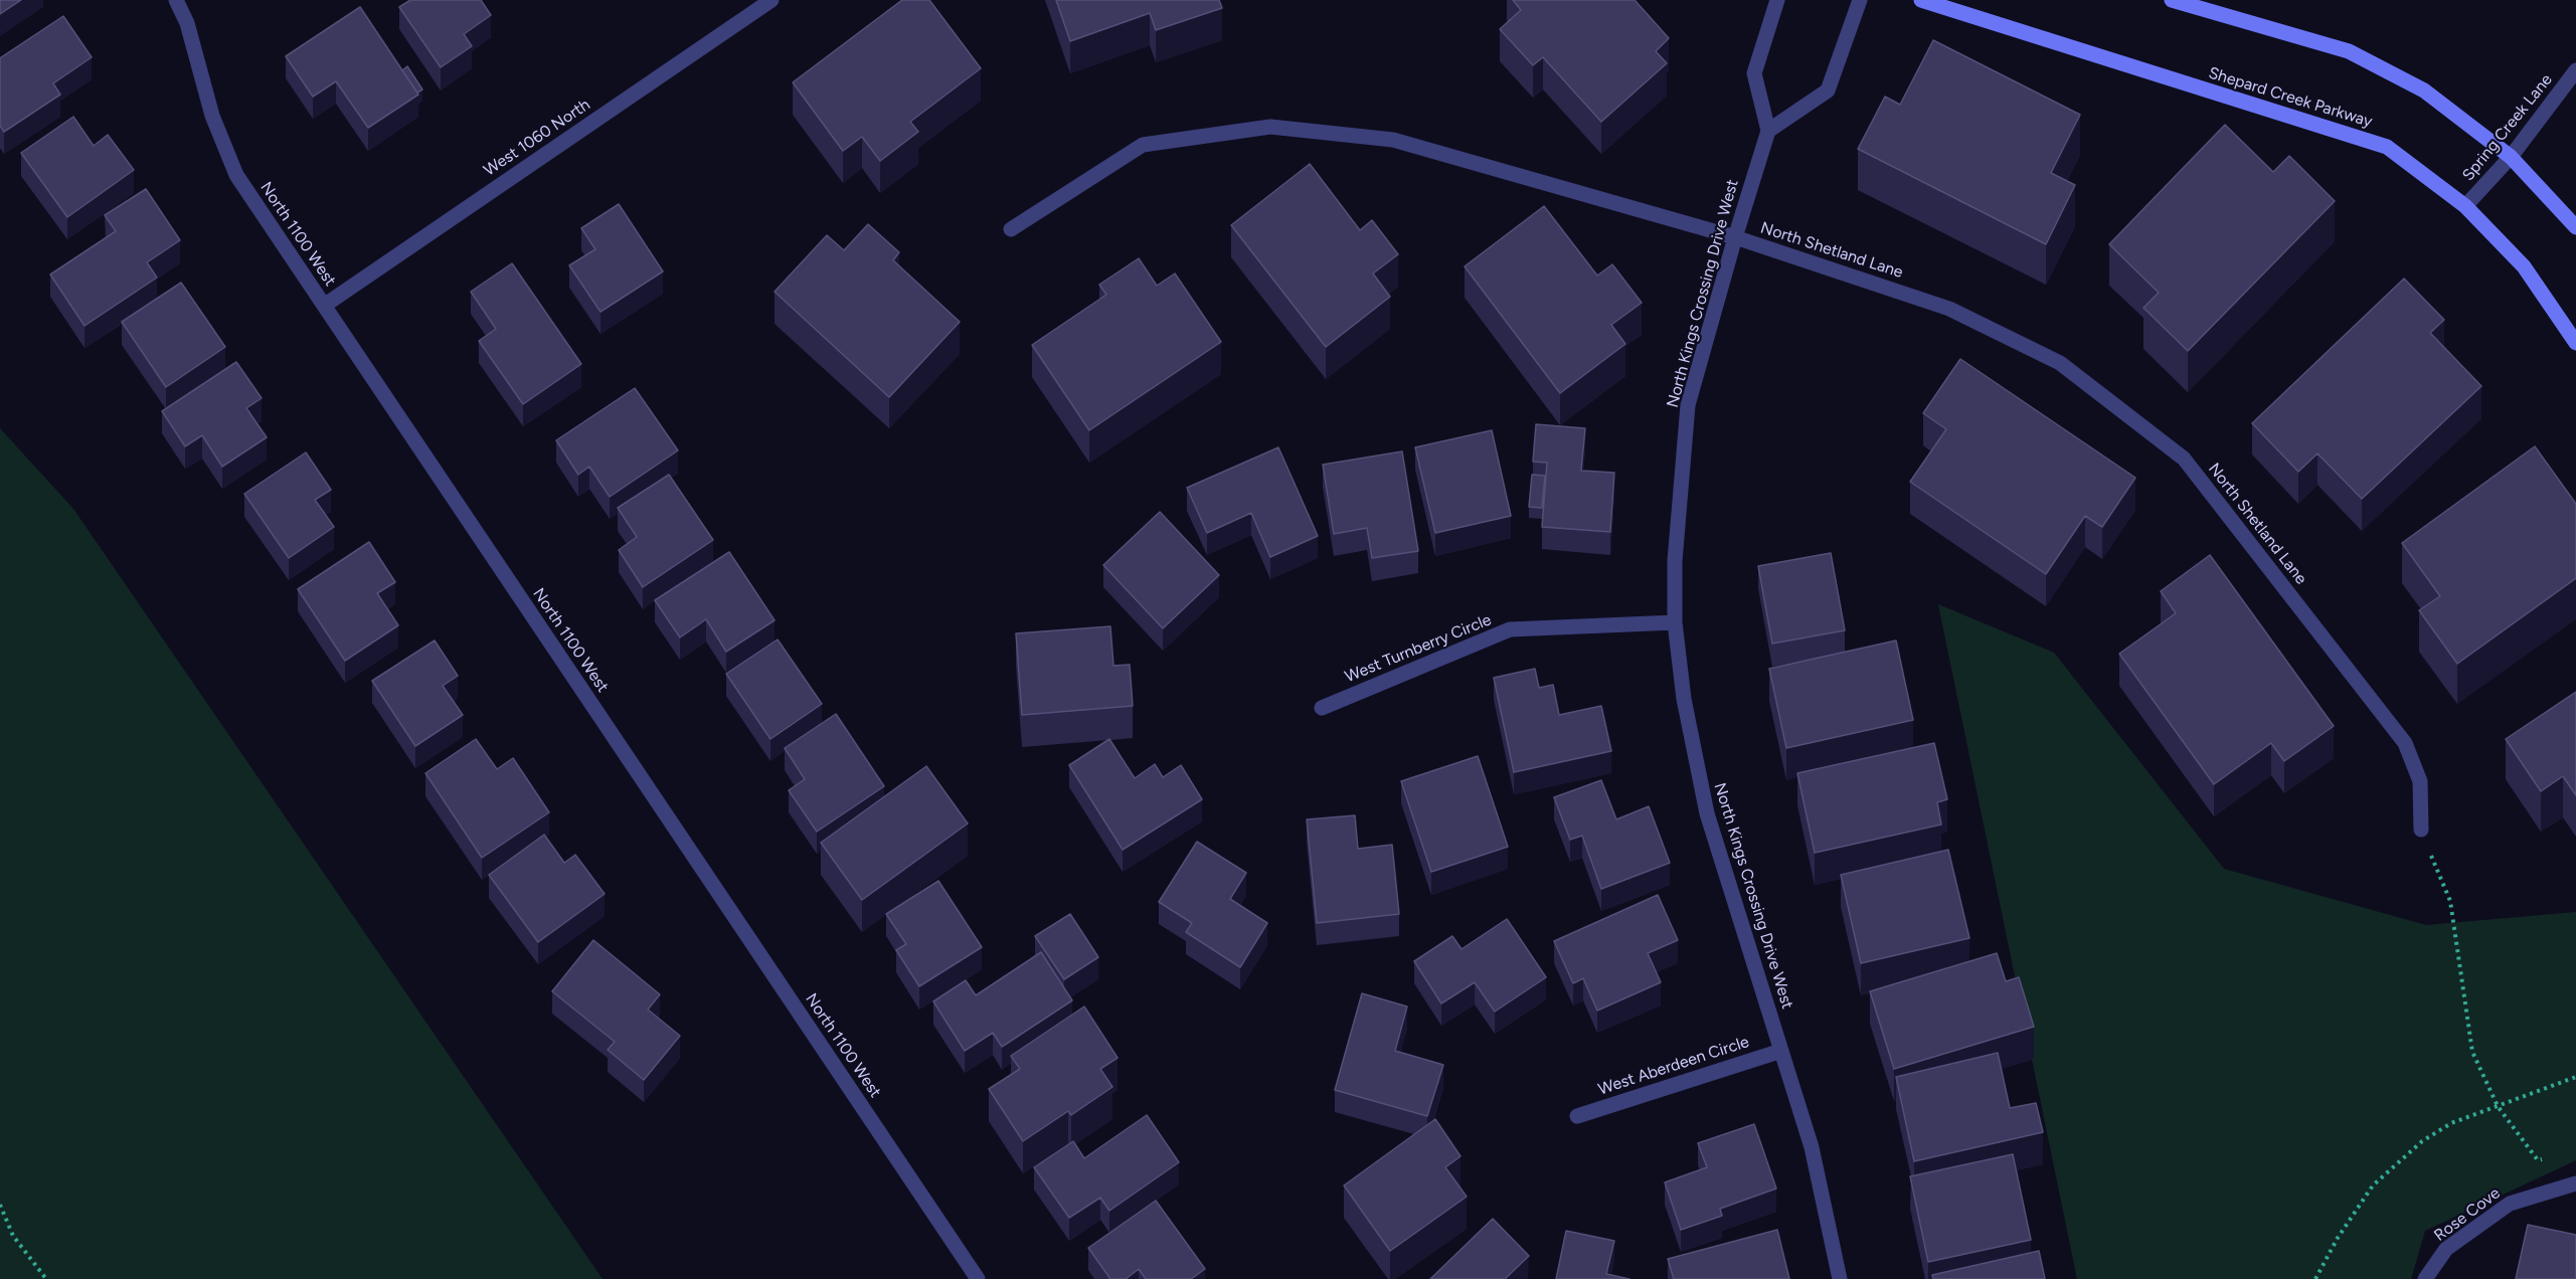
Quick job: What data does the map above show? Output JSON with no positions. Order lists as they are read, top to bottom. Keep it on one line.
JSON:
{"streets":{"street":["Shepard Creek Parkway","Spring Creek Lane","West 1060 North","North 1100 West","North Shetland Lane","North Kings Crossing Drive West","West Turnberry Circle","West Aberdeen Circle","Rose Cove"]},"crossings":[["Shepard Creek Parkway","Spring Creek Lane"],["West 1060 North","North 1100 West"],["North Shetland Lane","North Kings Crossing Drive West"],["North Kings Crossing Drive West","West Turnberry Circle"],["North Kings Crossing Drive West","West Aberdeen Circle"]]}
